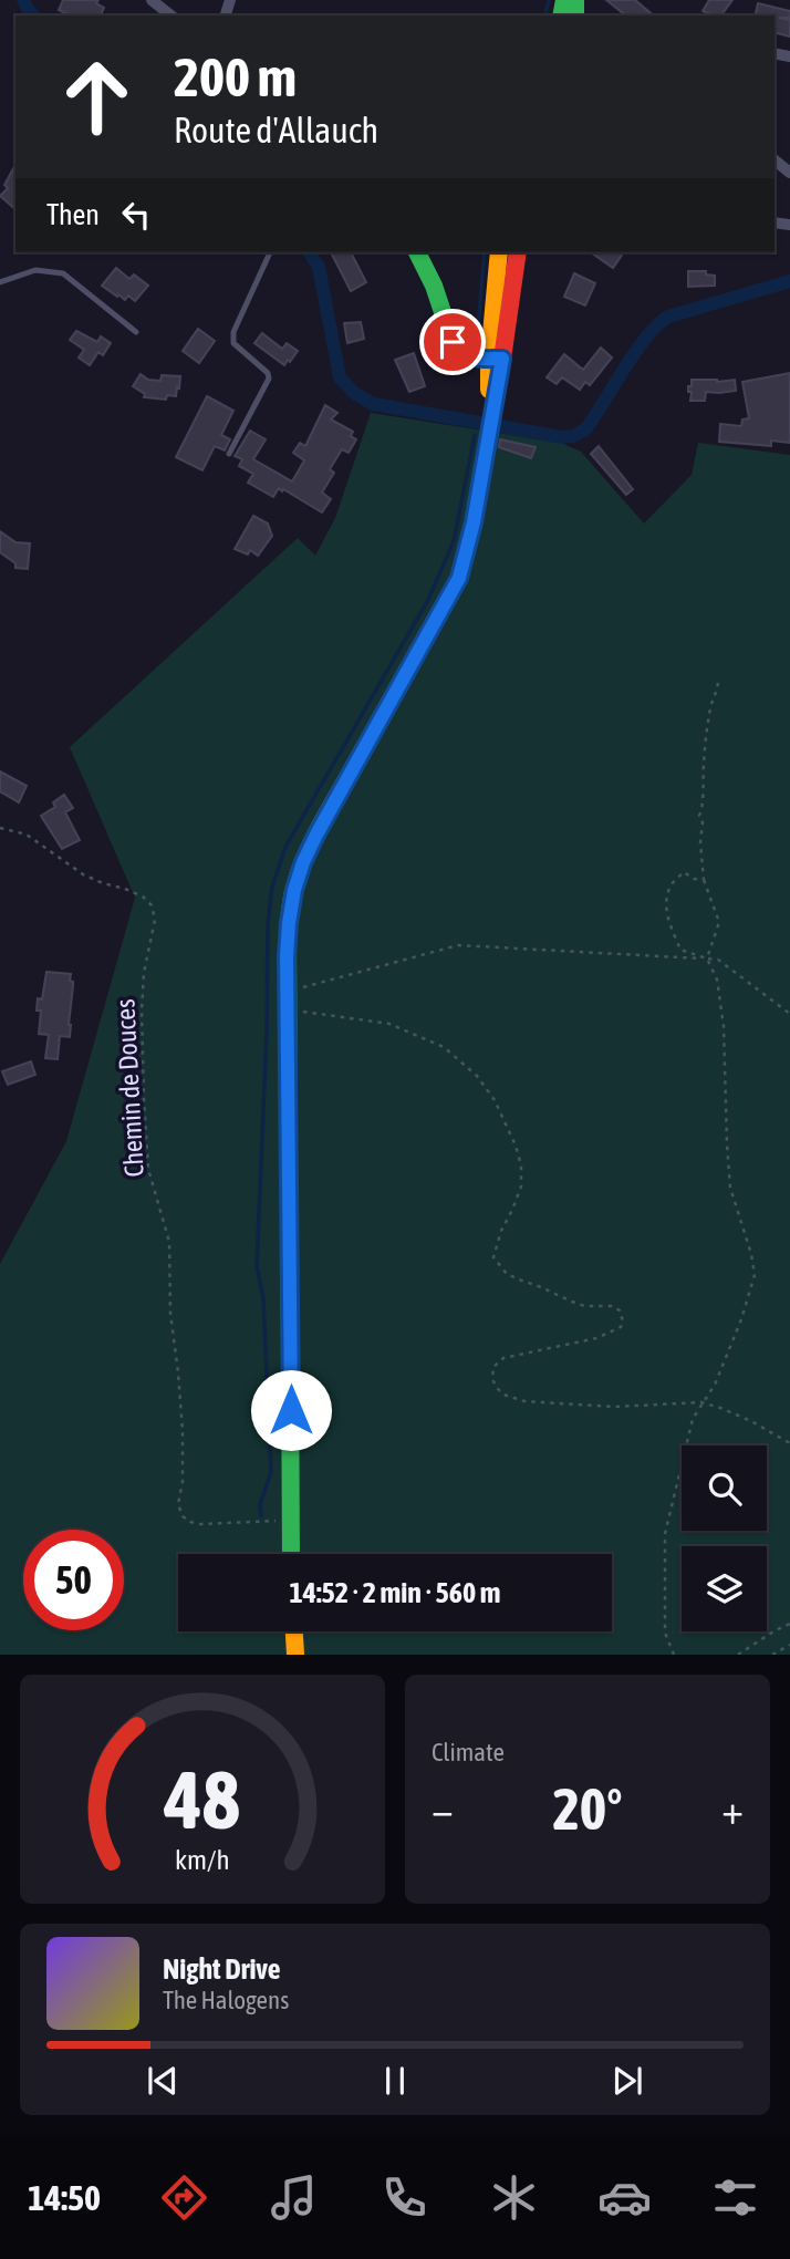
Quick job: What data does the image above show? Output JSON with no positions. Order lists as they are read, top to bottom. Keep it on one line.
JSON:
{"streets":{"path":["Chemin de Douces"]},"page":{"turn":["200 m","Route d'Allauch"],"then":"Then","limit":"50","trip":"14:52 · 2 min · 560 m","tile":"Climate","heat":["−","20°","+"],"song":["Night Drive","The Halogens"],"tabs":"14:50","gauge":["48","km/h"]}}
